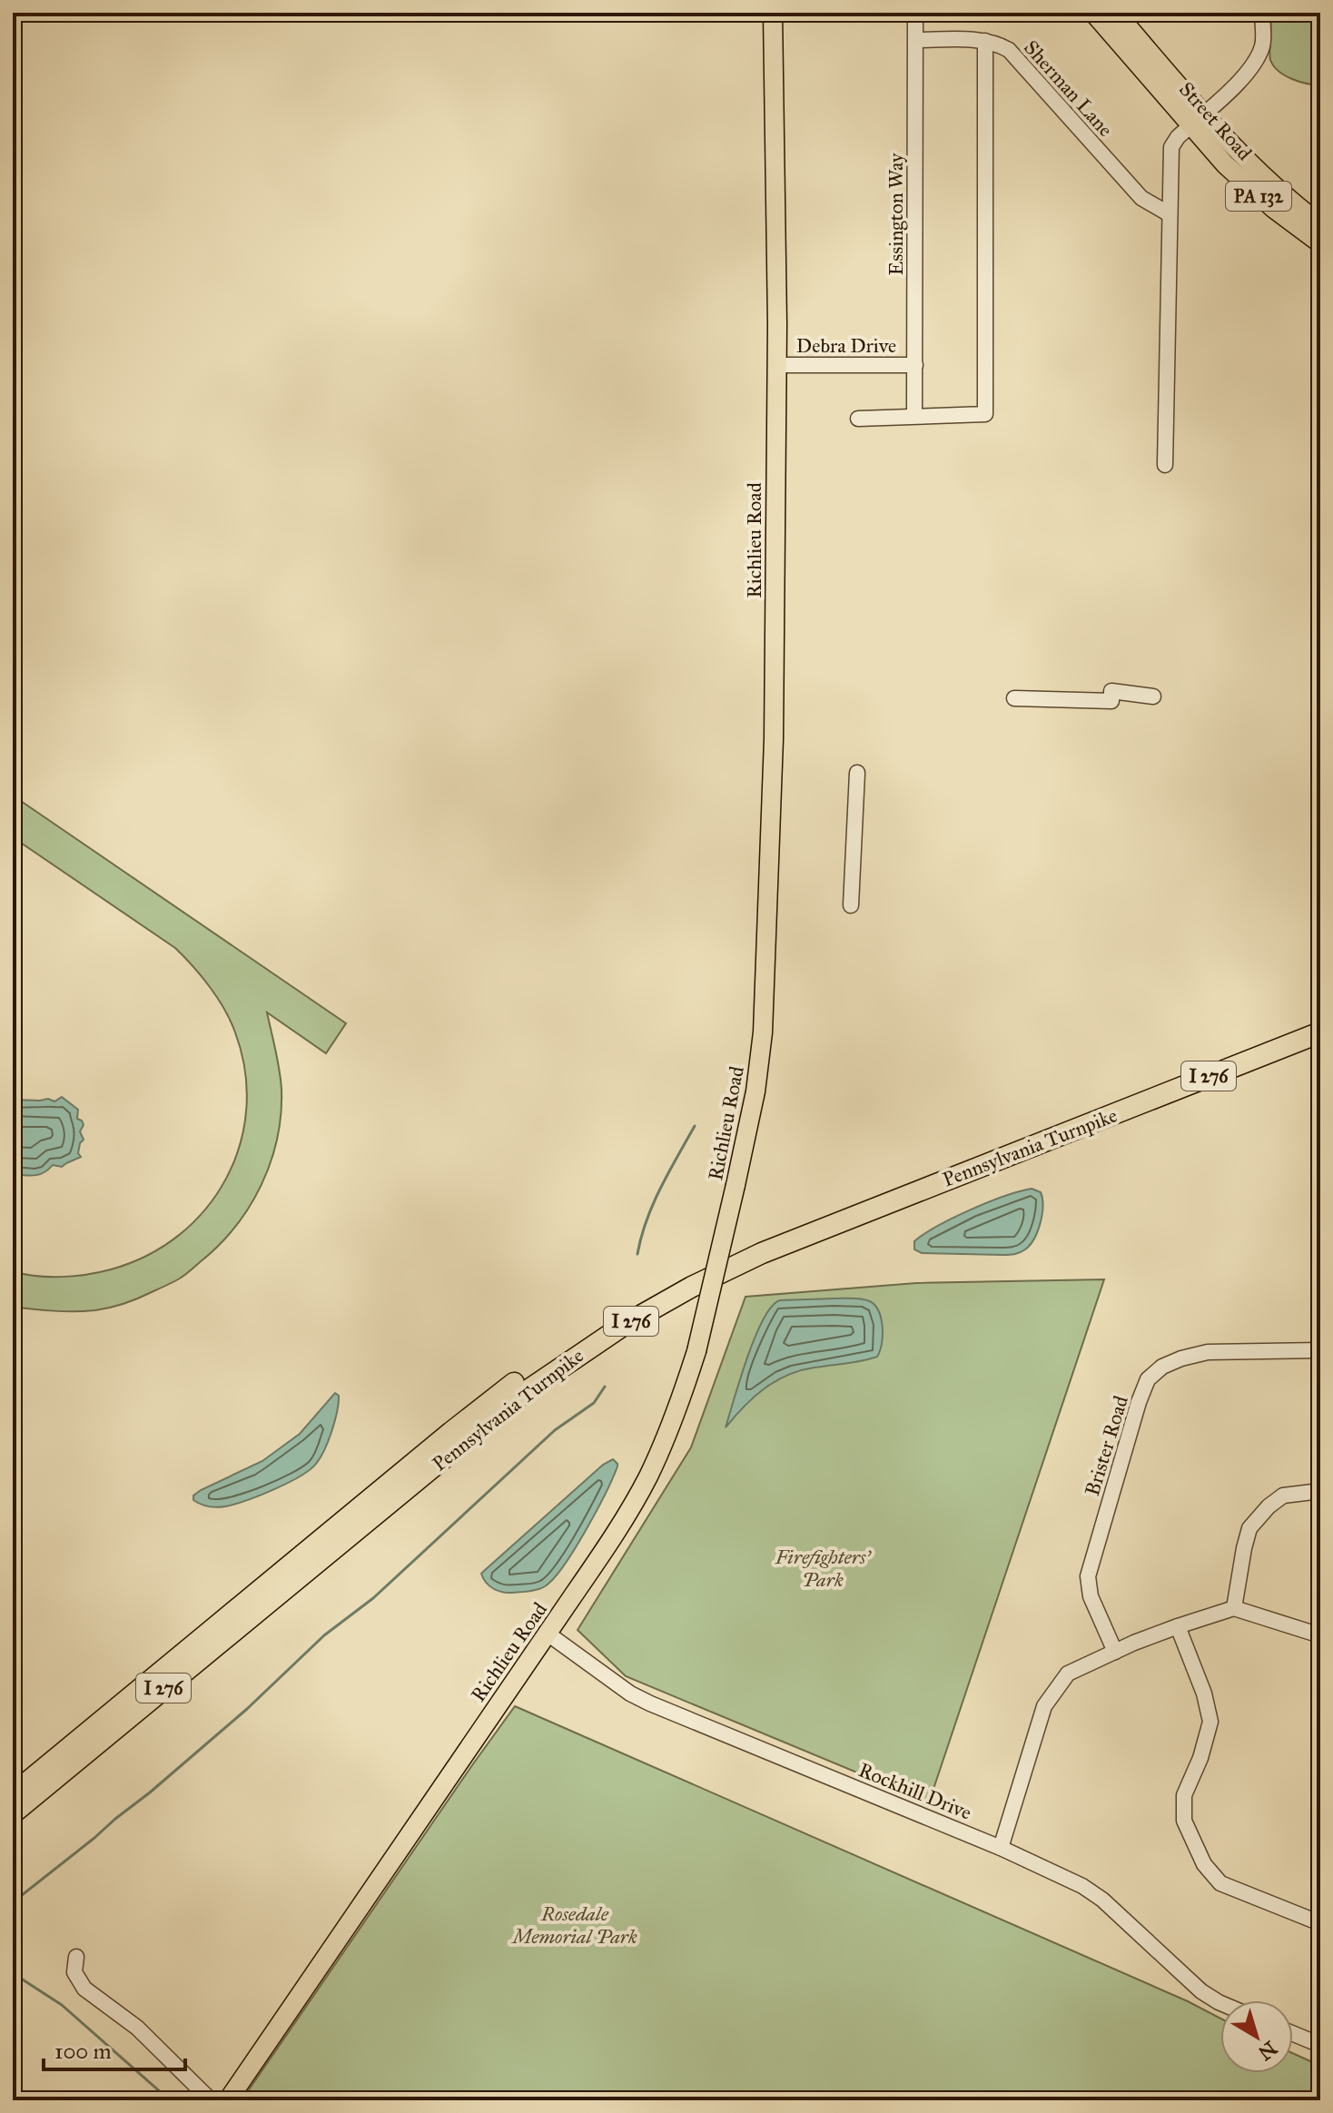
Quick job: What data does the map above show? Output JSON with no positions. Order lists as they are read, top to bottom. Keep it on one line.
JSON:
{"streets":{"highway":["I 276","Pennsylvania Turnpike"],"main road":["Street Road","PA 132","Richlieu Road"],"street":["Sherman Lane","Essington Way","Debra Drive","Brister Road","Rockhill Drive"]},"crossings":[["Sherman Lane","Essington Way"],["Essington Way","Debra Drive"],["Debra Drive","Richlieu Road"],["Richlieu Road","Rockhill Drive"]],"parks":["Firefighters' Park","Rosedale Memorial Park"],"scale_bar":"100 m","north":"bottom right"}
